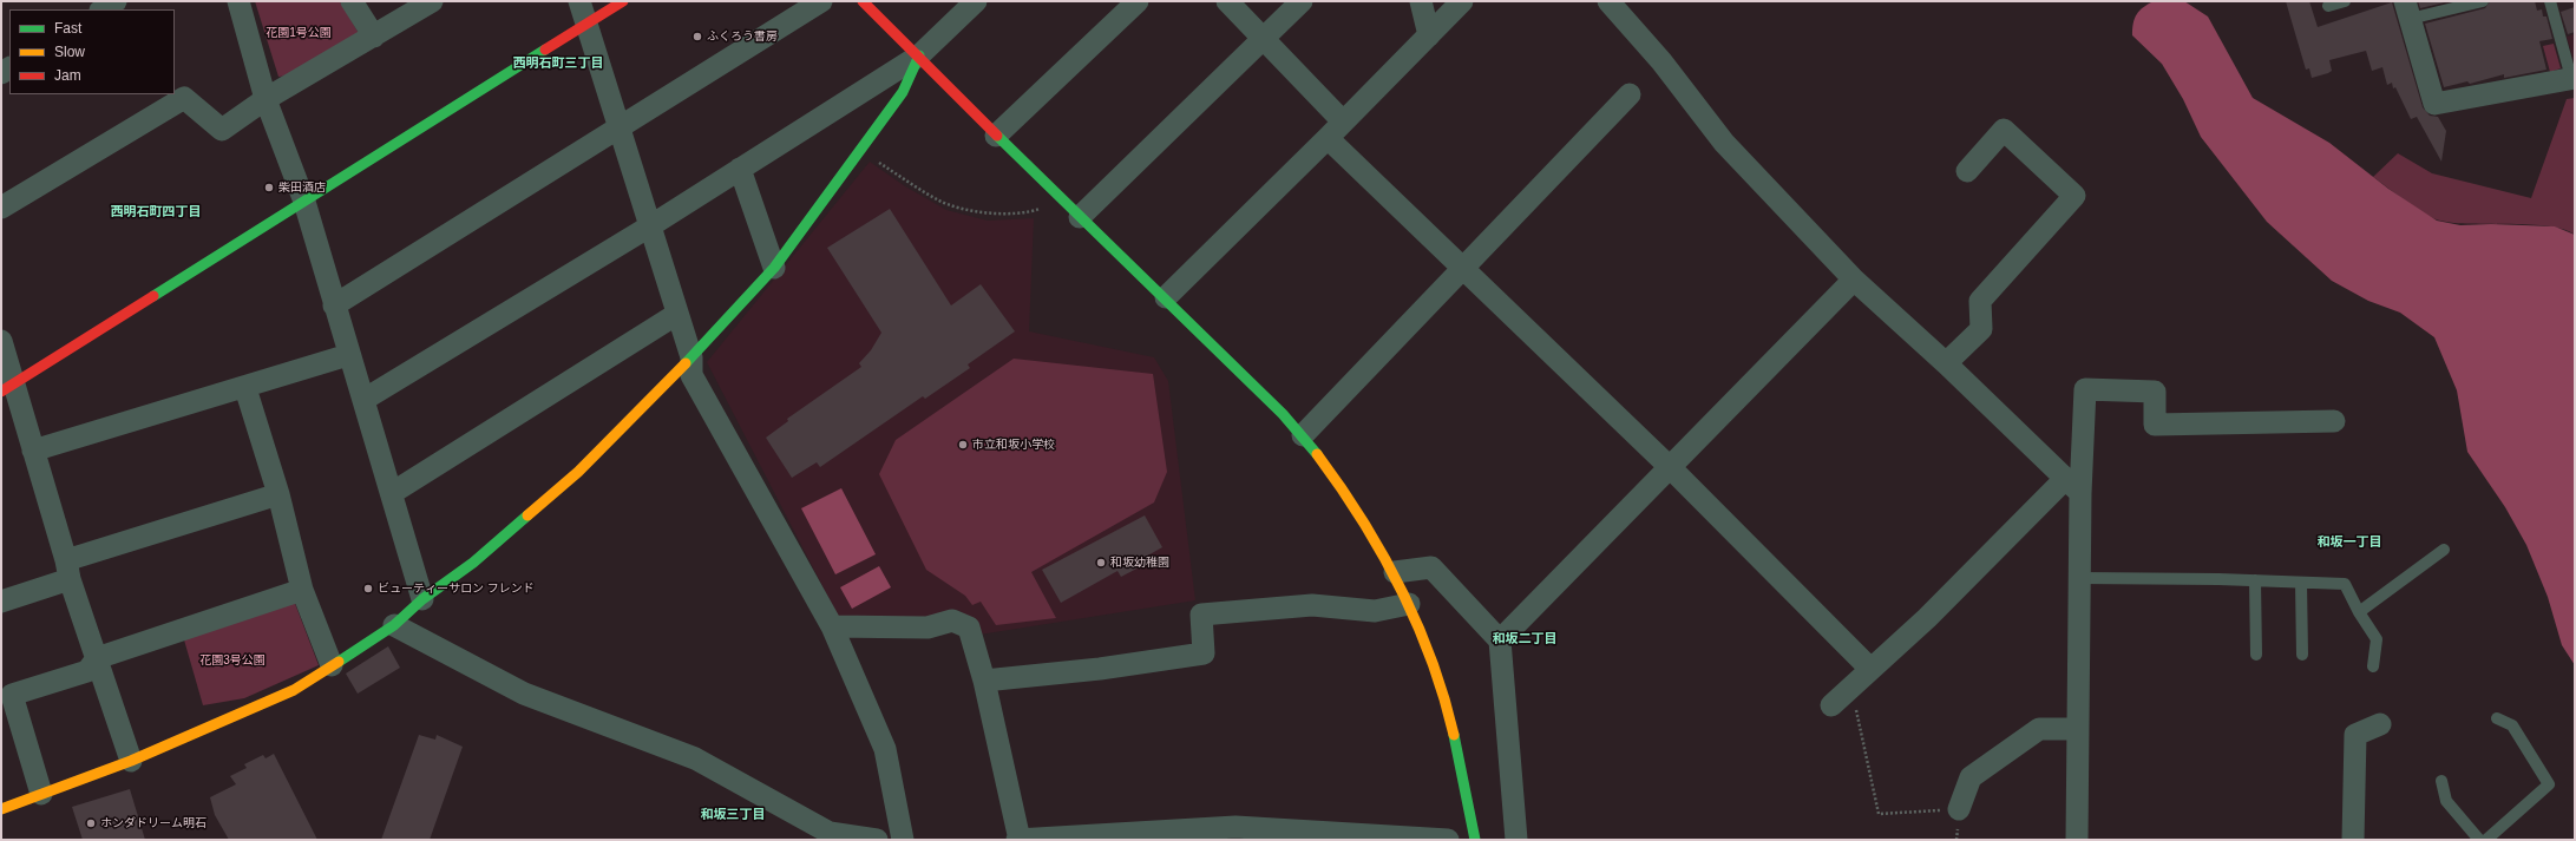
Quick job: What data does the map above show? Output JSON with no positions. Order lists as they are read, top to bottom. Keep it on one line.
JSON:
{"districts":["西明石町三丁目","西明石町四丁目","和坂一丁目","和坂二丁目","和坂三丁目"],"parks":["花園1号公園","花園3号公園"],"places":["ふくろう書房","柴田酒店","市立和坂小学校","和坂幼稚園","ビューティーサロン フレンド","ホンダドリーム明石"],"legend":["Fast","Slow","Jam"]}
